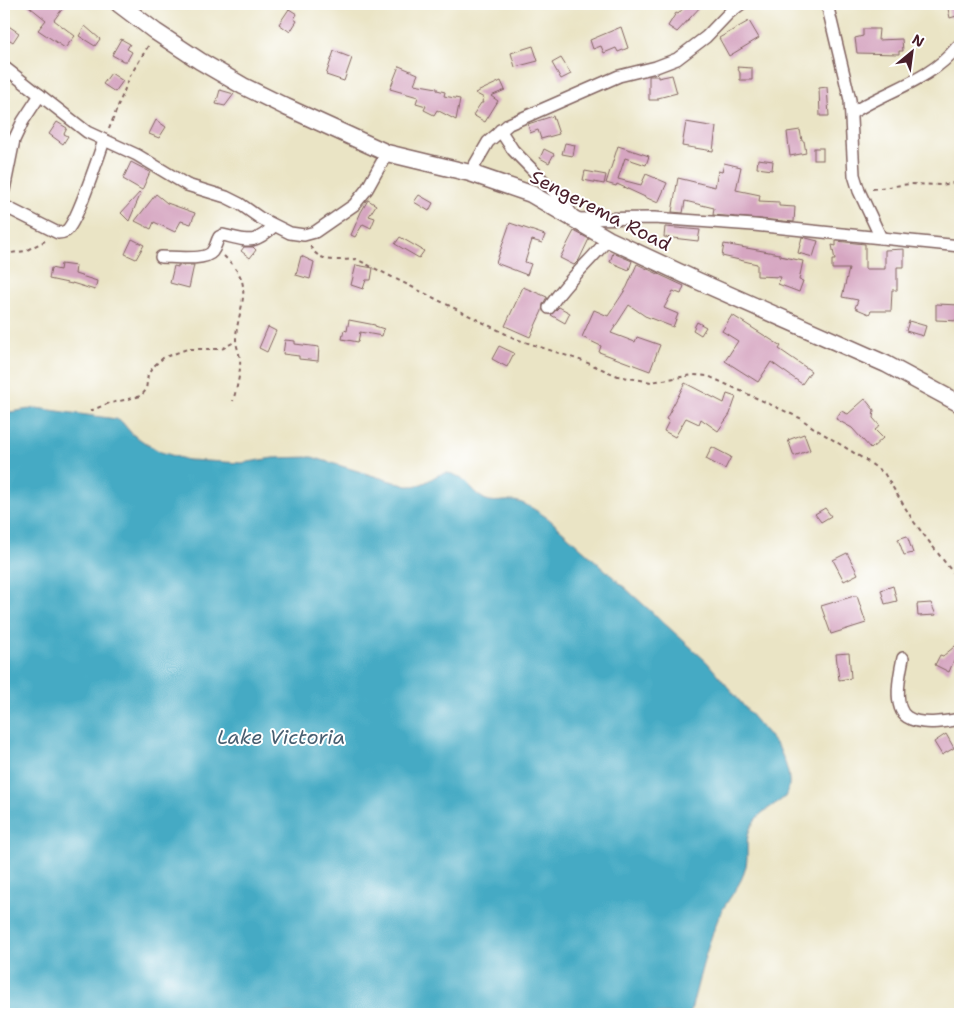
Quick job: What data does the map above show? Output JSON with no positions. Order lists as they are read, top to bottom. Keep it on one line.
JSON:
{"streets":{"main road":["Sengerema Road"]},"water":["Lake Victoria"],"north":"top right"}
